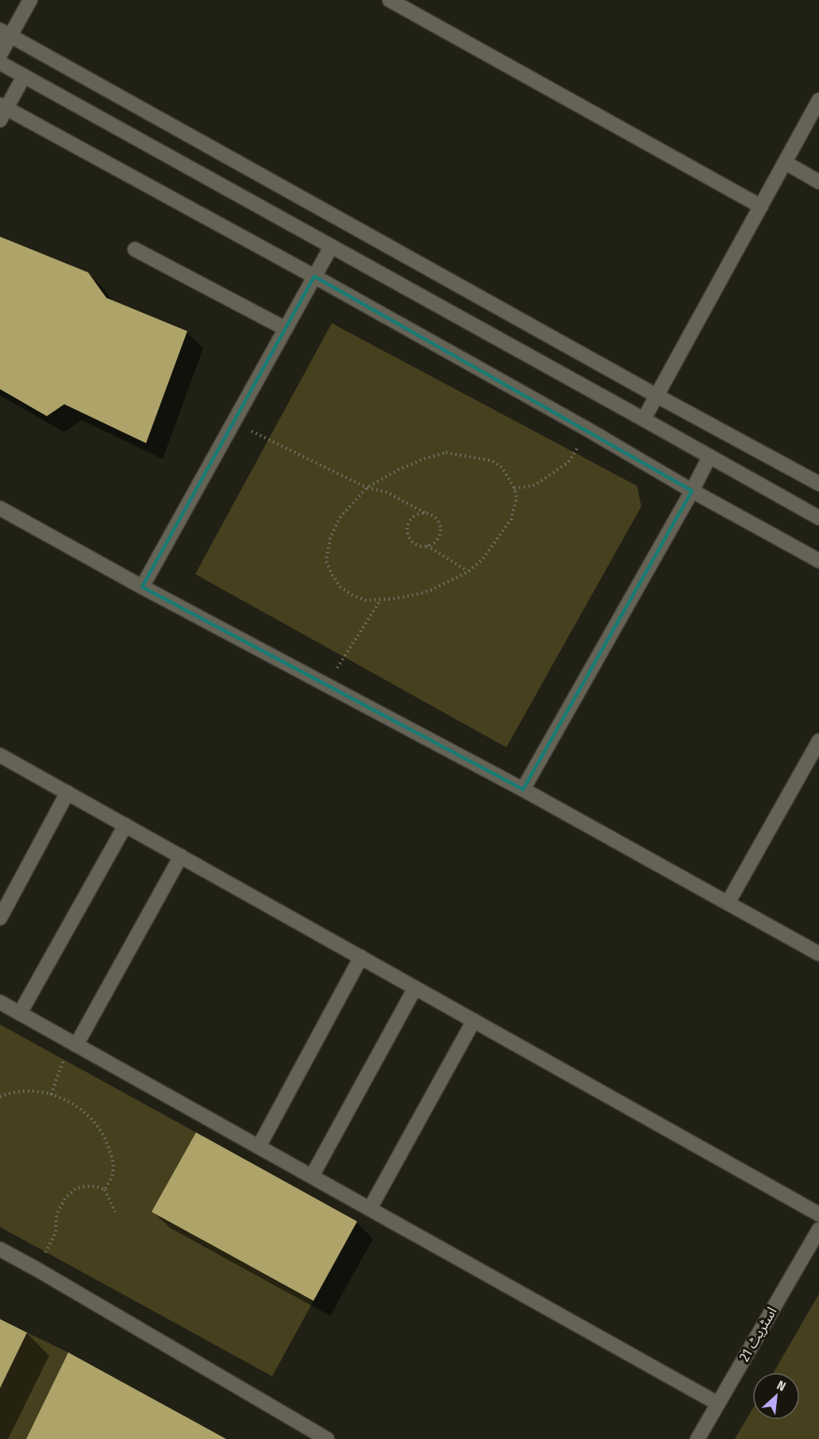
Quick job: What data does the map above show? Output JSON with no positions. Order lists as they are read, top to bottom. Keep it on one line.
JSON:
{"streets":{"street":["اسٹریٹ 21"]},"north":"top right"}
